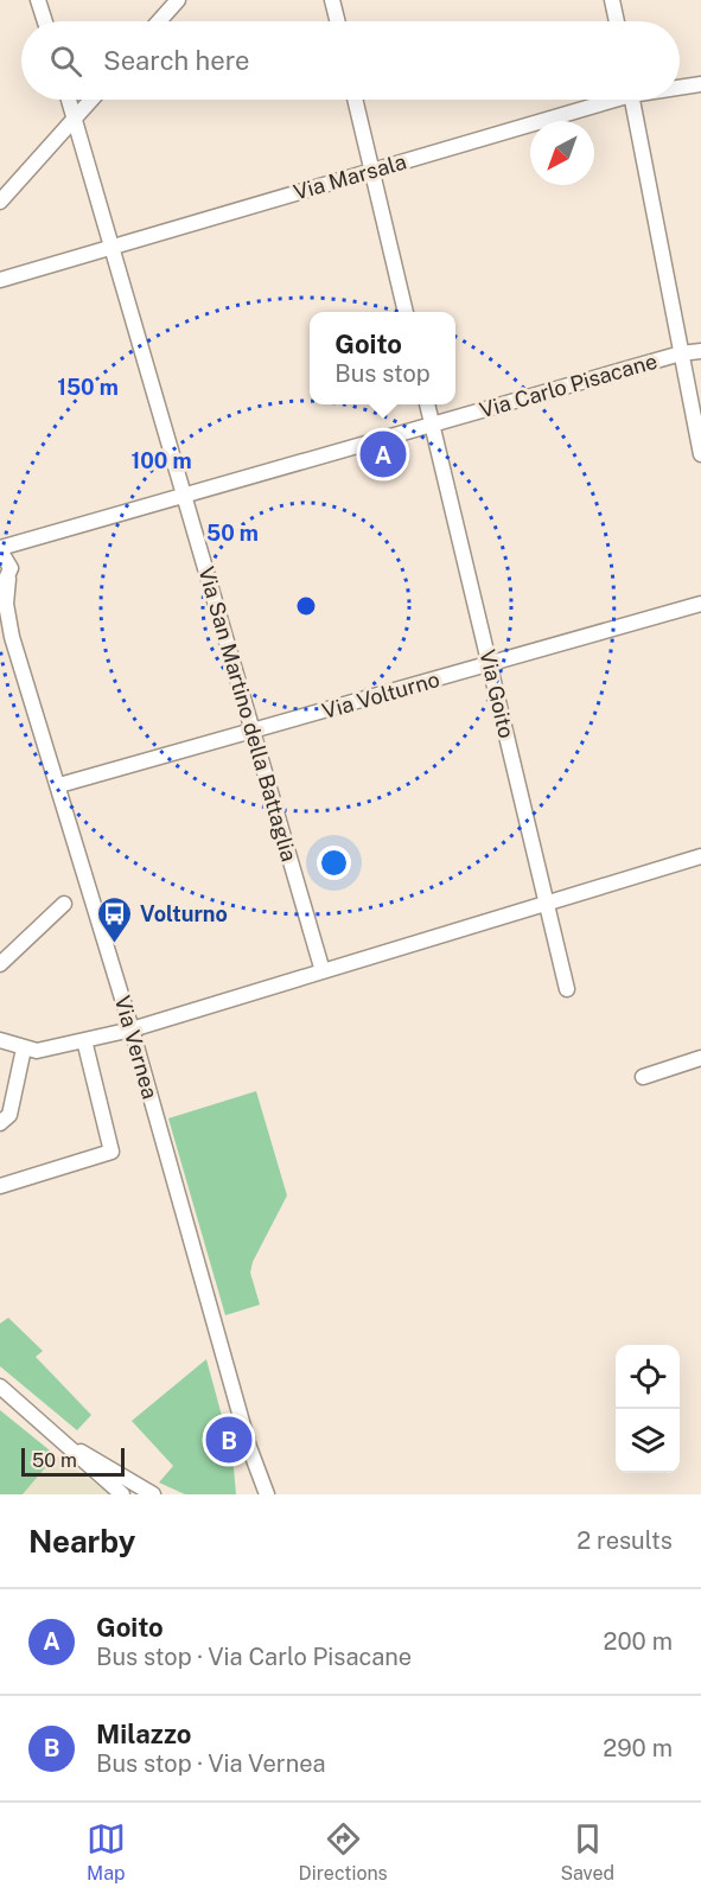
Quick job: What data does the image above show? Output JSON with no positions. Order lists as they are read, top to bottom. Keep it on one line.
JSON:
{"streets":{"street":["Via Marsala","Via Carlo Pisacane","Via Goito","Via Volturno","Via San Martino della Battaglia","Via Vernea"]},"crossings":[["Via Marsala","Via San Martino della Battaglia"],["Via Carlo Pisacane","Via Goito"],["Via Carlo Pisacane","Via San Martino della Battaglia"],["Via Carlo Pisacane","Via Vernea"],["Via Goito","Via Volturno"],["Via Volturno","Via San Martino della Battaglia"],["Via Volturno","Via Vernea"]],"places":{"bus stop":["Volturno"]},"scale_bar":"50 m","north":"bottom left","page":{"search":"Search here","popup":["Goito","Bus stop"],"pins":["A","B"],"scale":"50 m","heading":["Nearby","2 results"],"list":[{"mark":"A","name":"Goito","note":"Bus stop · Via Carlo Pisacane","value":"200 m"},{"mark":"B","name":"Milazzo","note":"Bus stop · Via Vernea","value":"290 m"}],"nav":["Map","Directions","Saved"]},"rings":["150 m","100 m","50 m"]}
